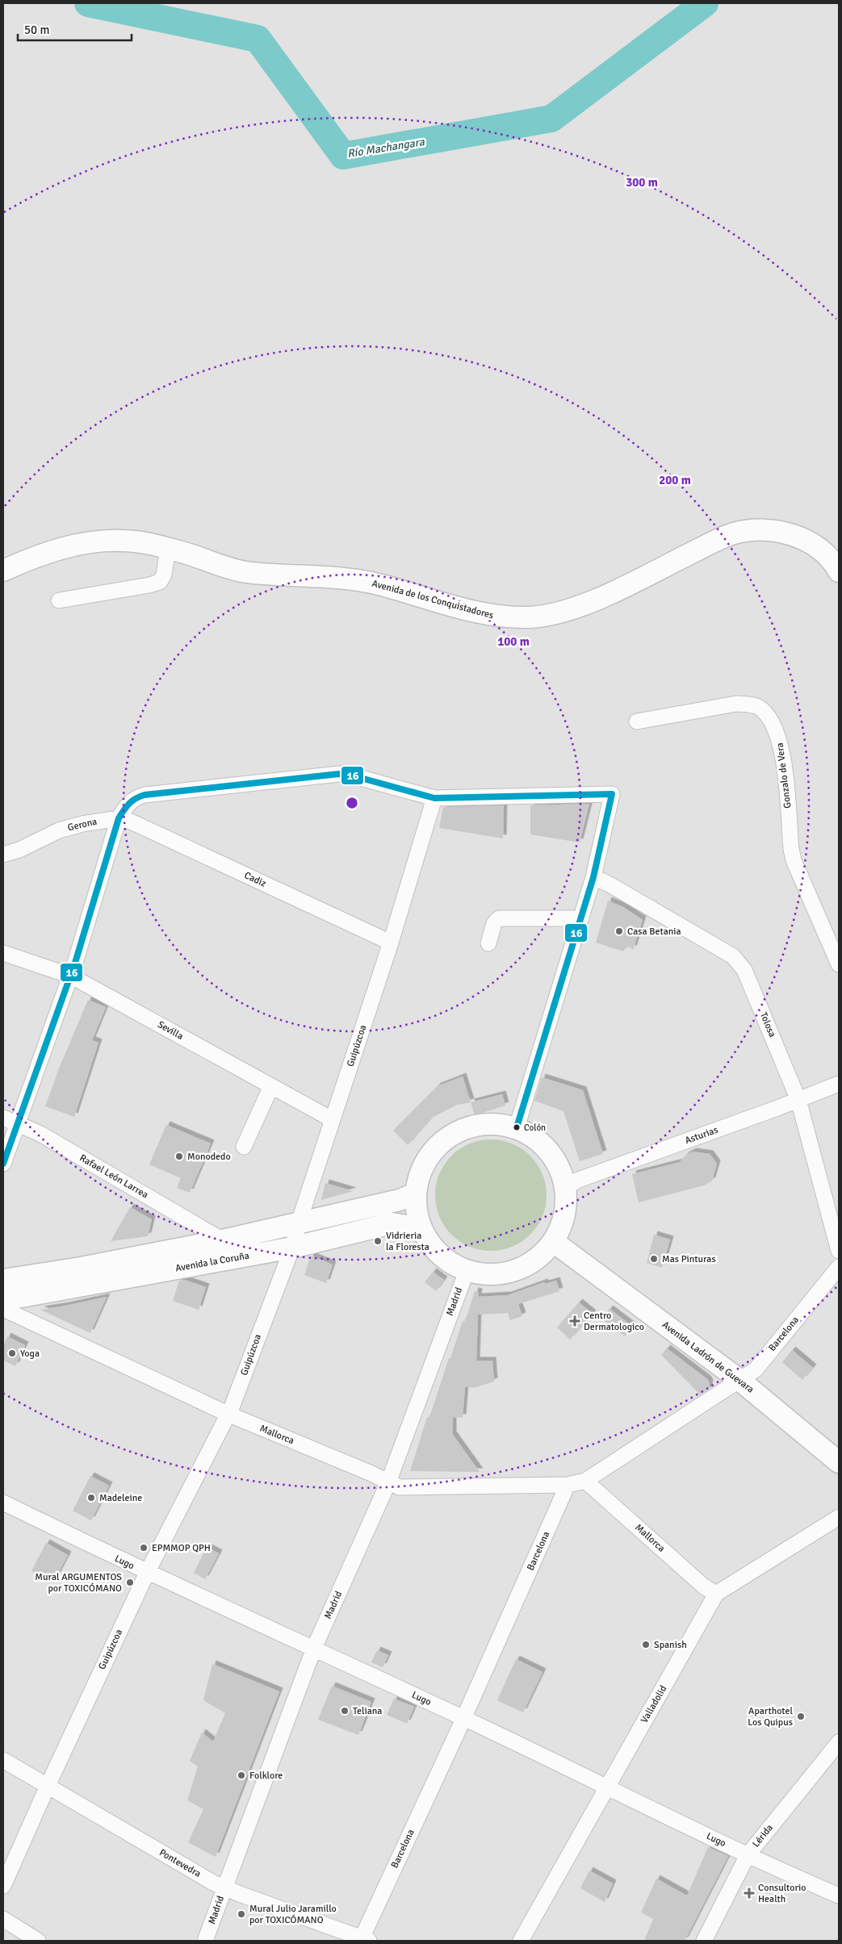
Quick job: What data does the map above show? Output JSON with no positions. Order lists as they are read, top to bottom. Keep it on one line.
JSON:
{"streets":{"main road":["Avenida de los Conquistadores","Avenida la Coruña","Avenida Ladrón de Guevara"],"street":["Gonzalo de Vera","Gerona","Cadiz","Tolosa","Sevilla","Guipúzcoa","Asturias","Rafael León Larrea","Madrid","Barcelona","Mallorca","Lugo","Valladolid","Lérida","Pontevedra"]},"crossings":[["Gerona","Cadiz"],["Cadiz","Guipúzcoa"],["Tolosa","Asturias"],["Sevilla","Guipúzcoa"],["Guipúzcoa","Avenida la Coruña"],["Guipúzcoa","Mallorca"],["Guipúzcoa","Lugo"],["Guipúzcoa","Pontevedra"],["Rafael León Larrea","Avenida la Coruña"],["Madrid","Mallorca"],["Madrid","Lugo"],["Madrid","Pontevedra"],["Barcelona","Avenida Ladrón de Guevara"],["Barcelona","Mallorca"],["Barcelona","Lugo"],["Barcelona","Pontevedra"],["Mallorca","Valladolid"],["Lugo","Valladolid"],["Lugo","Lérida"]],"water":["Río Machangara"],"places":{"other":["Casa Betania","Colón","Monodedo","Vidrieria la Floresta","Mas Pinturas","Yoga","Madeleine","EPMMOP QPH","Mural ARGUMENTOS por TOXICÓMANO","Spanish","Teliana","Aparthotel Los Quipus","Folklore","Mural Julio Jaramillo por TOXICÓMANO"],"health":["Centro Dermatologico","Consultorio Health"]},"lines":["transit line 16"],"scale_bar":"50 m","rings":["300 m","200 m","100 m"]}
